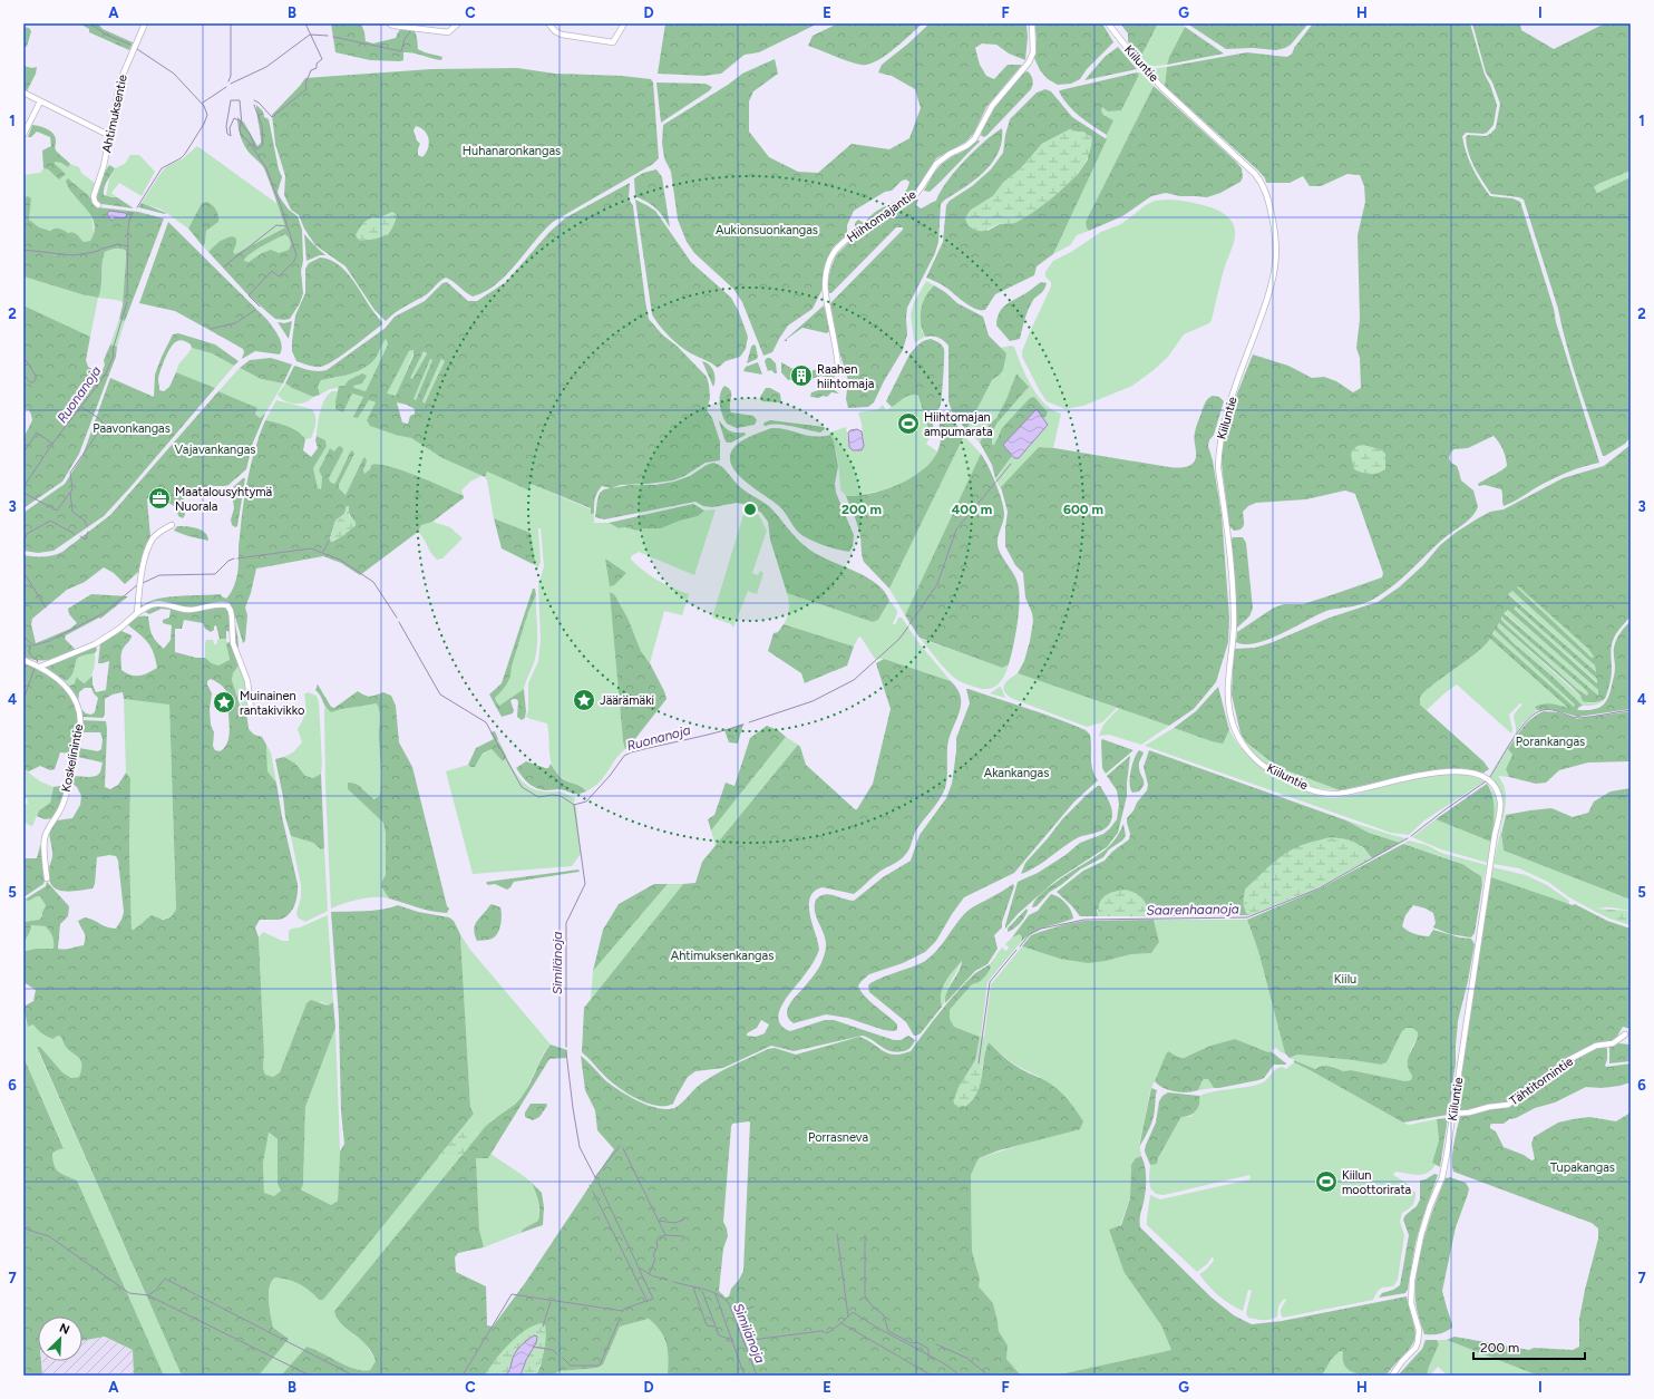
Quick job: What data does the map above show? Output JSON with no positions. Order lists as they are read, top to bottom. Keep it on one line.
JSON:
{"streets":{"street":["Kiiluntie","Ahtimuksentie","Hiihtomajantie","Koskelinintie","Tähtitornintie"]},"crossings":[["Kiiluntie","Tähtitornintie"]],"water":["Ruonanoja","Saarenhaanoja","Similänoja"],"parks":["Huhanaronkangas","Aukionsuonkangas","Paavonkangas","Vajavankangas","Porankangas","Akankangas","Ahtimuksenkangas","Kiilu","Porrasneva","Tupakangas"],"places":{"building":["Raahen hiihtomaja"],"sports":["Hiihtomajan ampumarata","Kiilun moottorirata"],"office":["Maatalousyhtymä Nuorala"],"place":["Jäärämäki","Muinainen rantakivikko"]},"scale_bar":"200 m","north":"top right","grid":{"columns":["A","B","C","D","E","F","G","H","I"],"rows":["1","2","3","4","5","6","7"]},"rings":["200 m","400 m","600 m"]}
